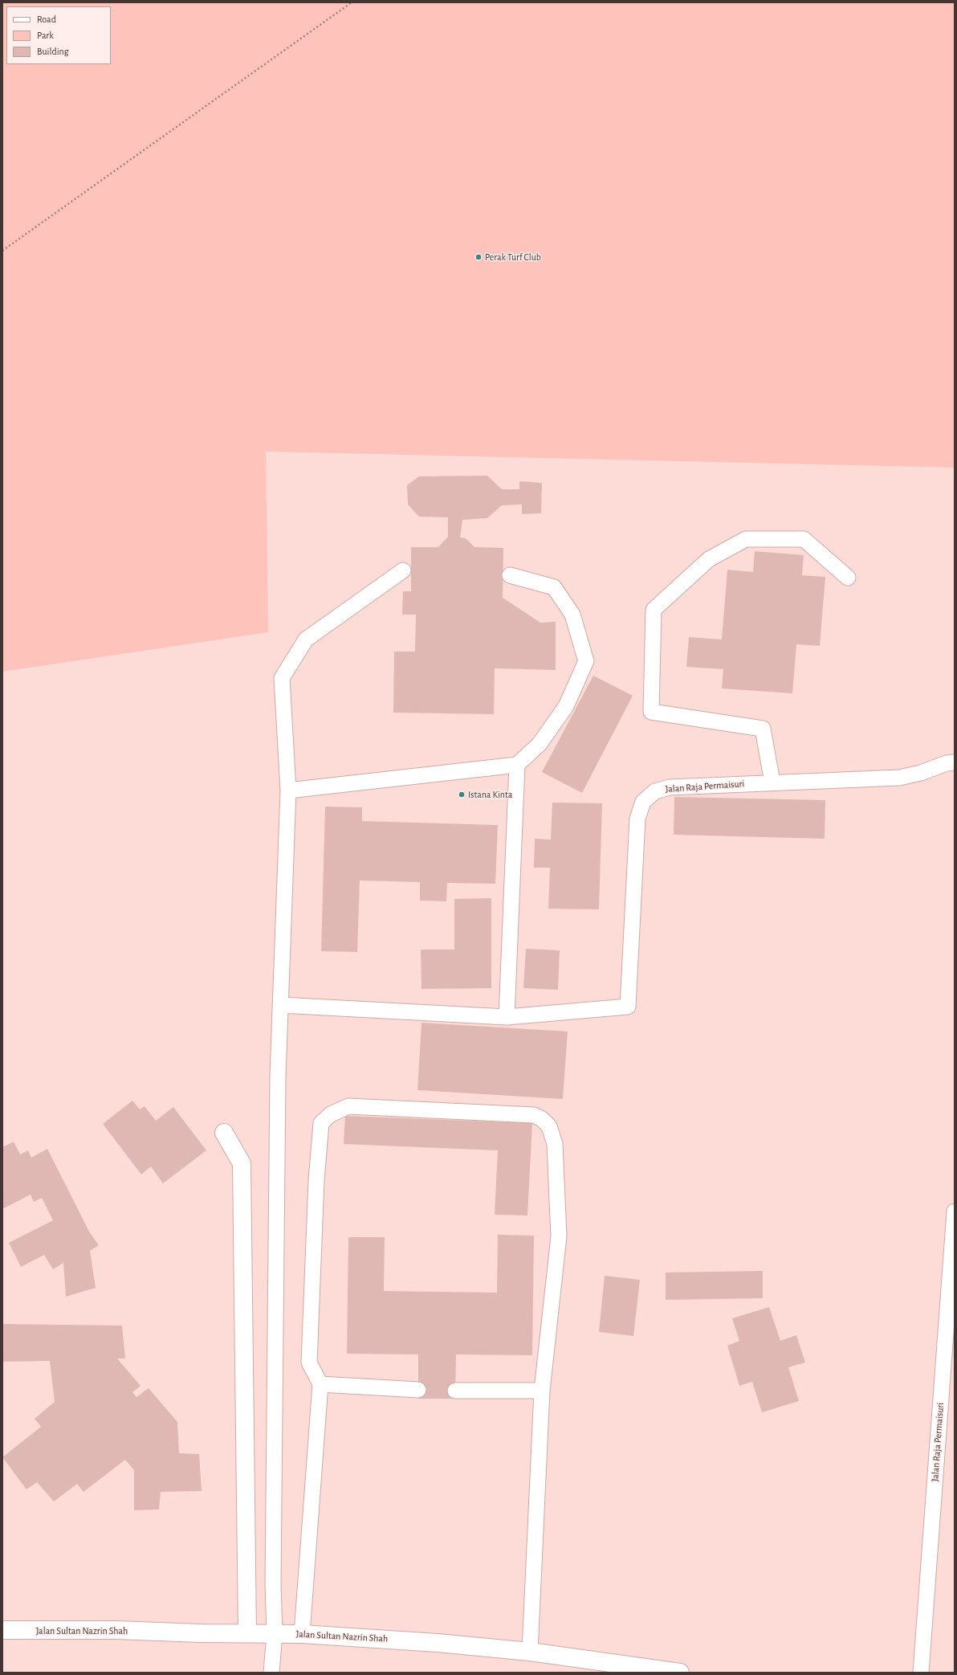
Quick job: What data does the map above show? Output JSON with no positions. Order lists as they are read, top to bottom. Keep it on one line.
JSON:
{"streets":{"main road":["Jalan Sultan Nazrin Shah"],"lane":["Jalan Raja Permaisuri"]},"places":["Perak Turf Club","Istana Kinta"],"legend":["Road","Park","Building"]}
